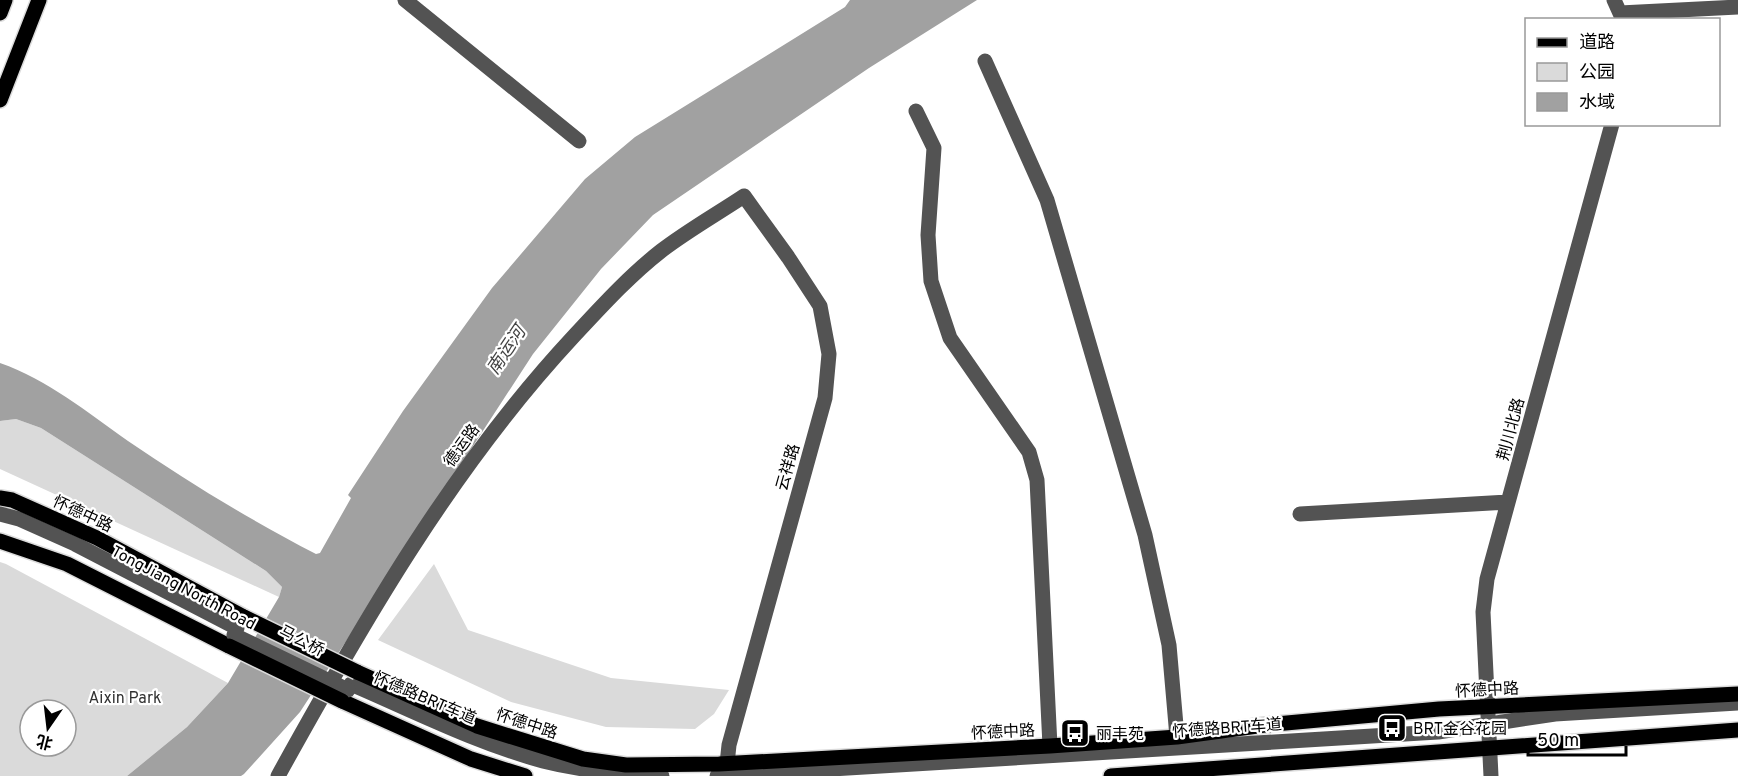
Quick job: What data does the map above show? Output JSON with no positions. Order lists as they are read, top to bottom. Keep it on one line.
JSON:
{"streets":{"main road":["怀德中路","马公桥"],"street":["荆川北路","德运路","云祥路","TongJiang North Road","怀德路BRT车道"]},"crossings":[["荆川北路","怀德中路"],["荆川北路","怀德路BRT车道"],["德运路","云祥路"],["云祥路","怀德中路"],["怀德中路","TongJiang North Road"],["怀德中路","马公桥"],["怀德中路","怀德路BRT车道"],["TongJiang North Road","马公桥"],["马公桥","怀德路BRT车道"]],"water":["南运河"],"parks":["Aixin Park"],"places":{"bus stop":["BRT金谷花园","丽丰苑"]},"legend":["道路","公园","水域"],"scale_bar":"50 m","north":"bottom"}
